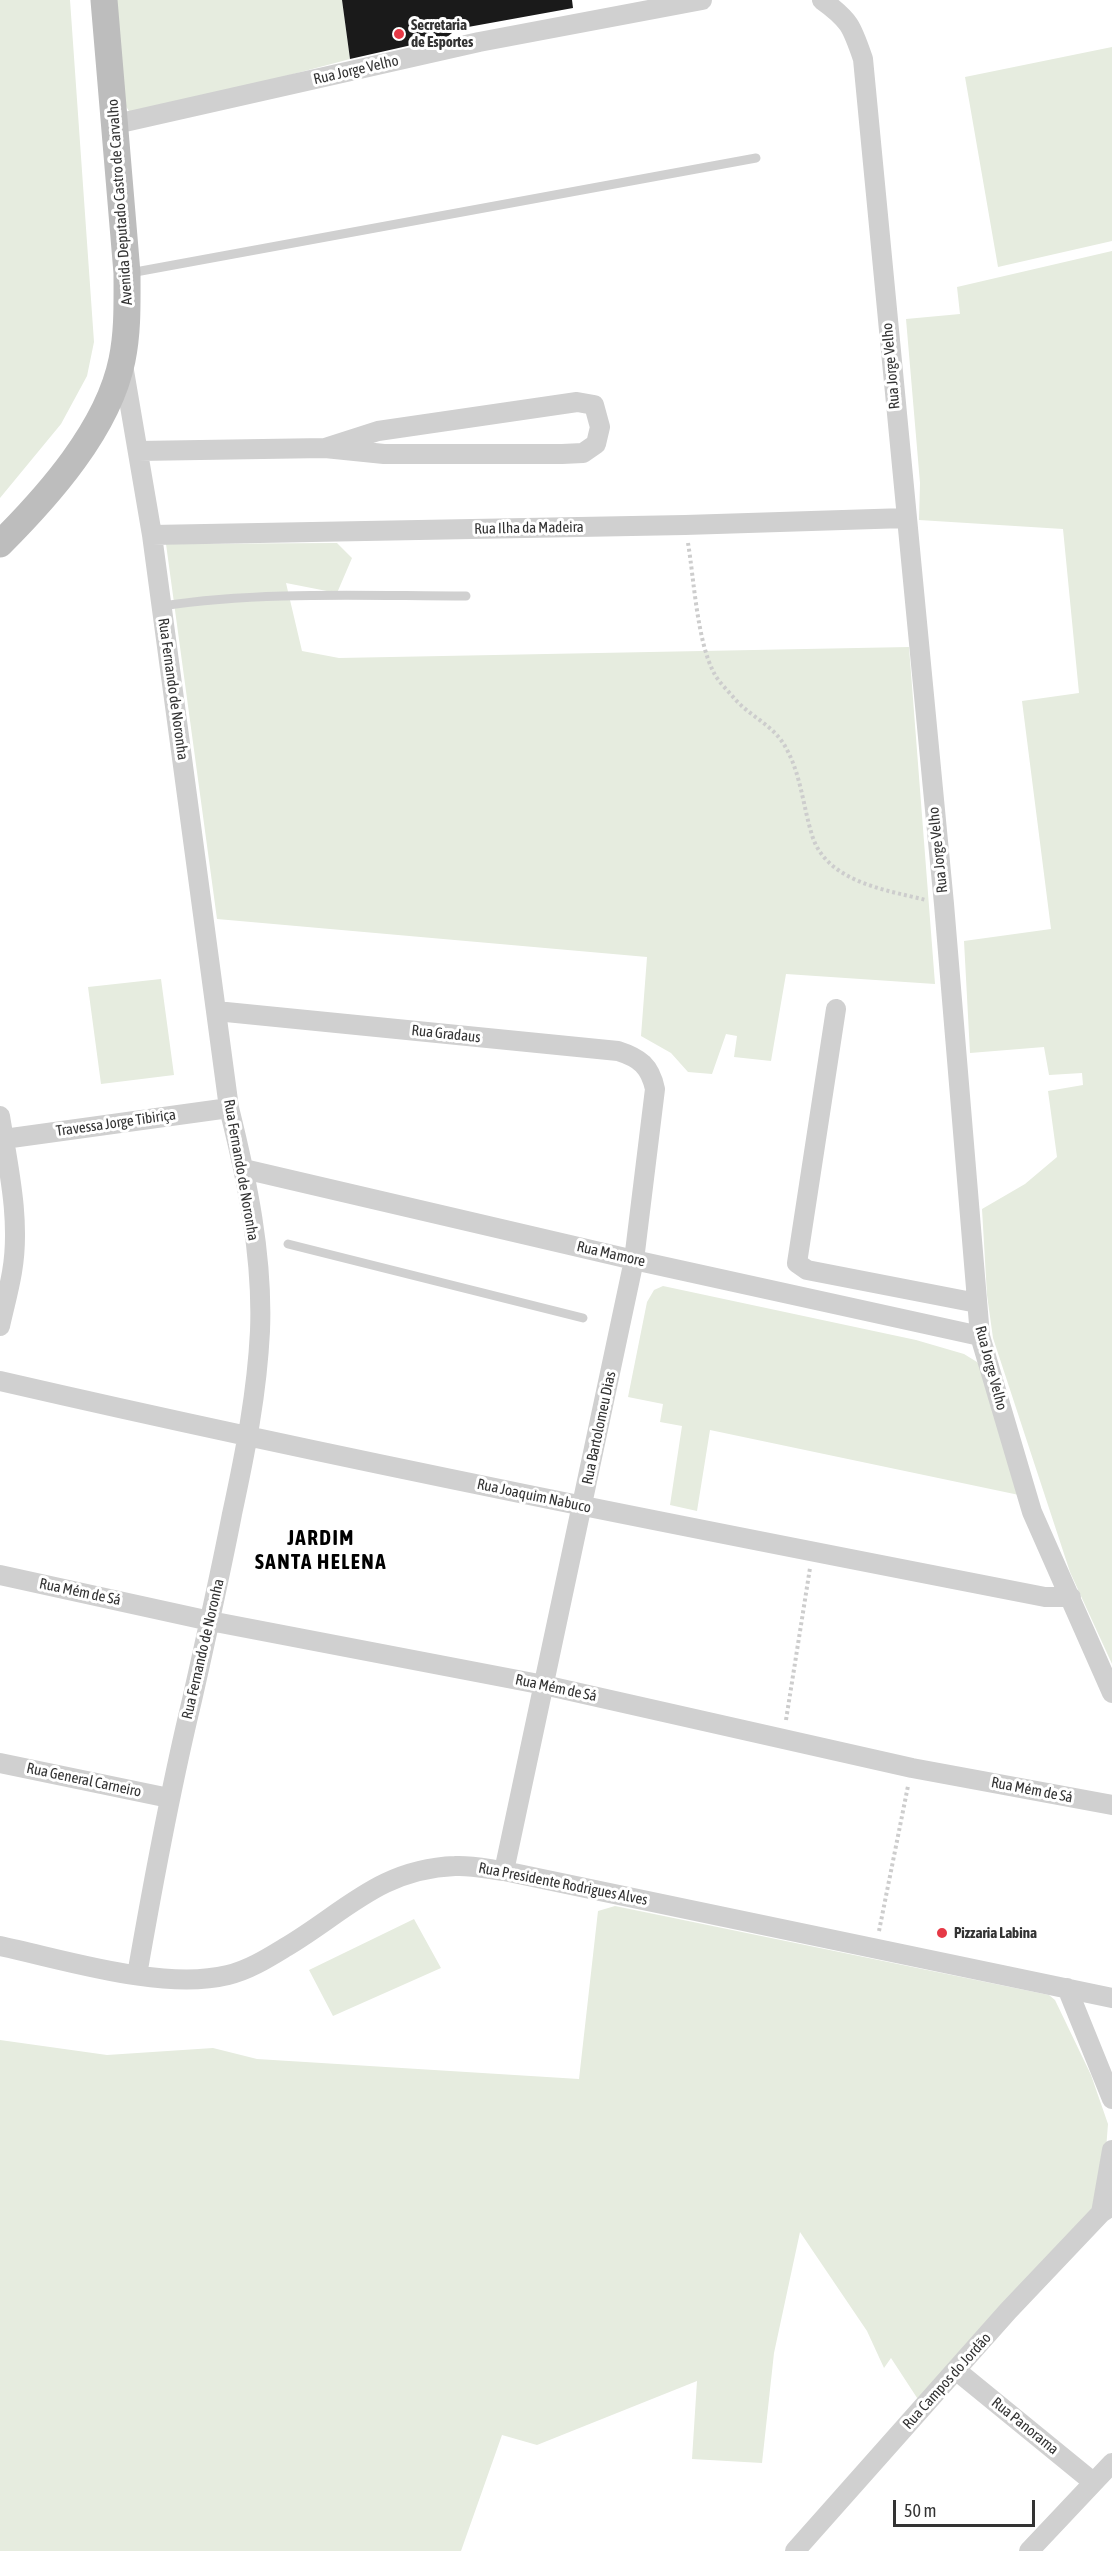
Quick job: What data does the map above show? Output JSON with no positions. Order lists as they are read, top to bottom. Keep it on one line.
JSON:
{"streets":{"main road":["Avenida Deputado Castro de Carvalho"],"street":["Rua Jorge Velho","Rua Ilha da Madeira","Rua Fernando de Noronha","Rua Gradaus","Travessa Jorge Tibiriça","Rua Mamore","Rua Bartolomeu Dias","Rua Joaquim Nabuco","Rua Mém de Sá","Rua General Carneiro","Rua Presidente Rodrigues Alves","Rua Campos do Jordão","Rua Panorama"]},"crossings":[["Rua Jorge Velho","Avenida Deputado Castro de Carvalho"],["Rua Jorge Velho","Rua Ilha da Madeira"],["Rua Jorge Velho","Rua Mamore"],["Rua Jorge Velho","Rua Joaquim Nabuco"],["Avenida Deputado Castro de Carvalho","Rua Fernando de Noronha"],["Rua Ilha da Madeira","Rua Fernando de Noronha"],["Rua Fernando de Noronha","Rua Gradaus"],["Rua Fernando de Noronha","Travessa Jorge Tibiriça"],["Rua Fernando de Noronha","Rua Mamore"],["Rua Fernando de Noronha","Rua Joaquim Nabuco"],["Rua Fernando de Noronha","Rua Mém de Sá"],["Rua Fernando de Noronha","Rua General Carneiro"],["Rua Fernando de Noronha","Rua Presidente Rodrigues Alves"],["Rua Gradaus","Rua Bartolomeu Dias"],["Rua Mamore","Rua Bartolomeu Dias"],["Rua Bartolomeu Dias","Rua Joaquim Nabuco"],["Rua Bartolomeu Dias","Rua Mém de Sá"],["Rua Bartolomeu Dias","Rua Presidente Rodrigues Alves"],["Rua Campos do Jordão","Rua Panorama"]],"districts":["JARDIM SANTA HELENA"],"places":["Secretaria de Esportes","Pizzaria Labina"],"scale_bar":"50 m"}
